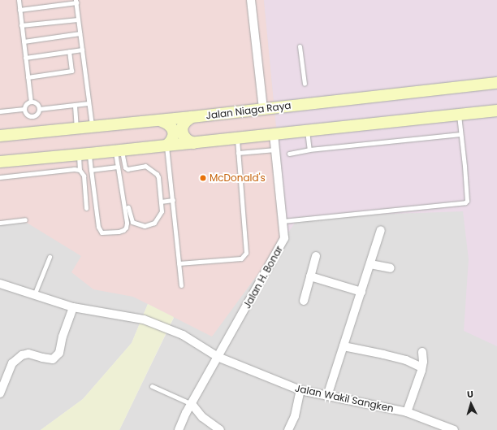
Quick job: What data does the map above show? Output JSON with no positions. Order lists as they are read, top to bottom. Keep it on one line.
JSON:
{"streets":{"main road":["Jalan Niaga Raya"],"street":["Jalan H. Bonar","Jalan Wakil Sangken"]},"crossings":[["Jalan H. Bonar","Jalan Wakil Sangken"]],"places":["McDonald's"],"north":"top"}
